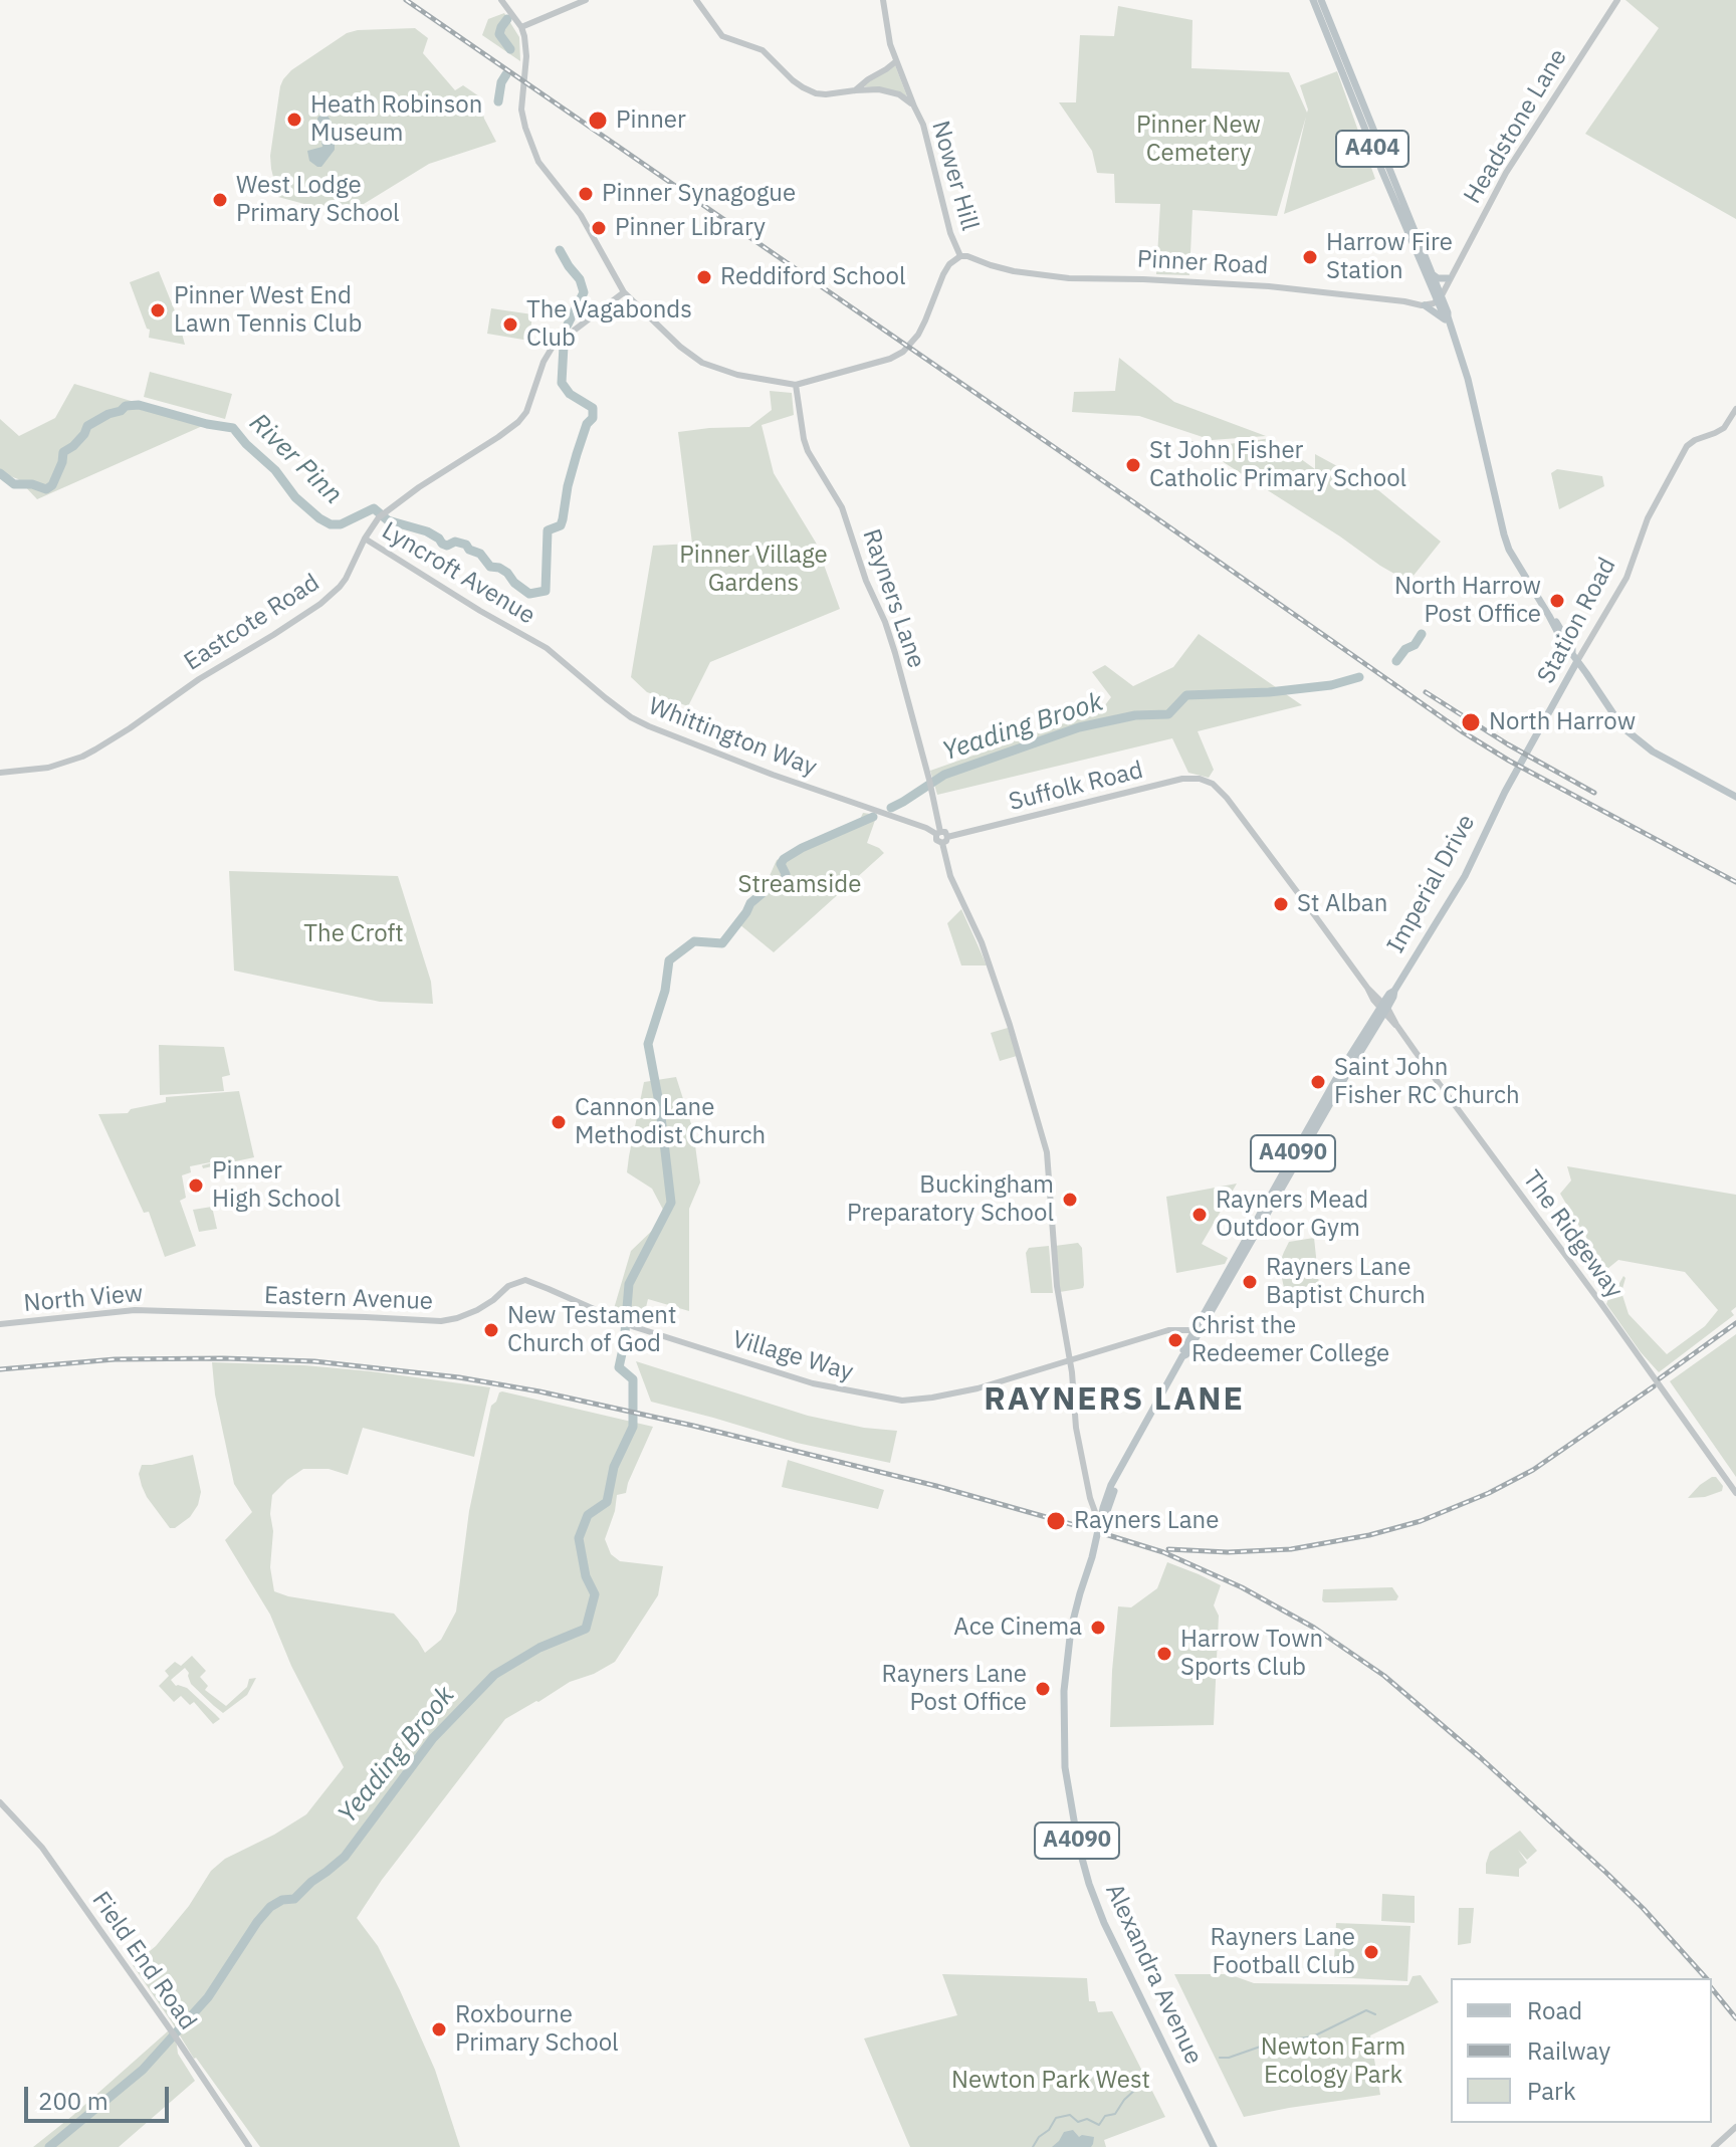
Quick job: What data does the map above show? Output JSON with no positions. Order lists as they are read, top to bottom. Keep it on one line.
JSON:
{"streets":{"main road":["A404","Station Road","Imperial Drive","A4090","Alexandra Avenue"],"street":["Headstone Lane","Nower Hill","Pinner Road","Lyncroft Avenue","Rayners Lane","Eastcote Road","Whittington Way","Suffolk Road","The Ridgeway","North View","Eastern Avenue","Village Way","Field End Road"]},"crossings":[["Headstone Lane","A404"],["A404","Station Road"],["Nower Hill","Pinner Road"],["Lyncroft Avenue","Eastcote Road"],["Lyncroft Avenue","Whittington Way"],["Rayners Lane","Whittington Way"],["Station Road","Imperial Drive"],["Suffolk Road","The Ridgeway"],["Imperial Drive","The Ridgeway"],["Imperial Drive","Village Way"],["Imperial Drive","Alexandra Avenue"],["North View","Eastern Avenue"],["Eastern Avenue","Village Way"]],"districts":["RAYNERS LANE"],"water":["River Pinn","Yeading Brook"],"parks":["Pinner New Cemetery","Pinner Village Gardens","Streamside","The Croft","Newton Farm Ecology Park","Newton Park West"],"places":["Heath Robinson Museum","Pinner","Pinner Synagogue","West Lodge Primary School","Pinner Library","Harrow Fire Station","Reddiford School","Pinner West End Lawn Tennis Club","The Vagabonds Club","St John Fisher Catholic Primary School","North Harrow Post Office","North Harrow","St Alban","Saint John Fisher RC Church","Cannon Lane Methodist Church","Pinner High School","Buckingham Preparatory School","Rayners Mead Outdoor Gym","Rayners Lane Baptist Church","New Testament Church of God","Christ the Redeemer College","Rayners Lane","Ace Cinema","Harrow Town Sports Club","Rayners Lane Post Office","Rayners Lane Football Club","Roxbourne Primary School"],"legend":["Road","Railway","Park"],"scale_bar":"200 m"}
